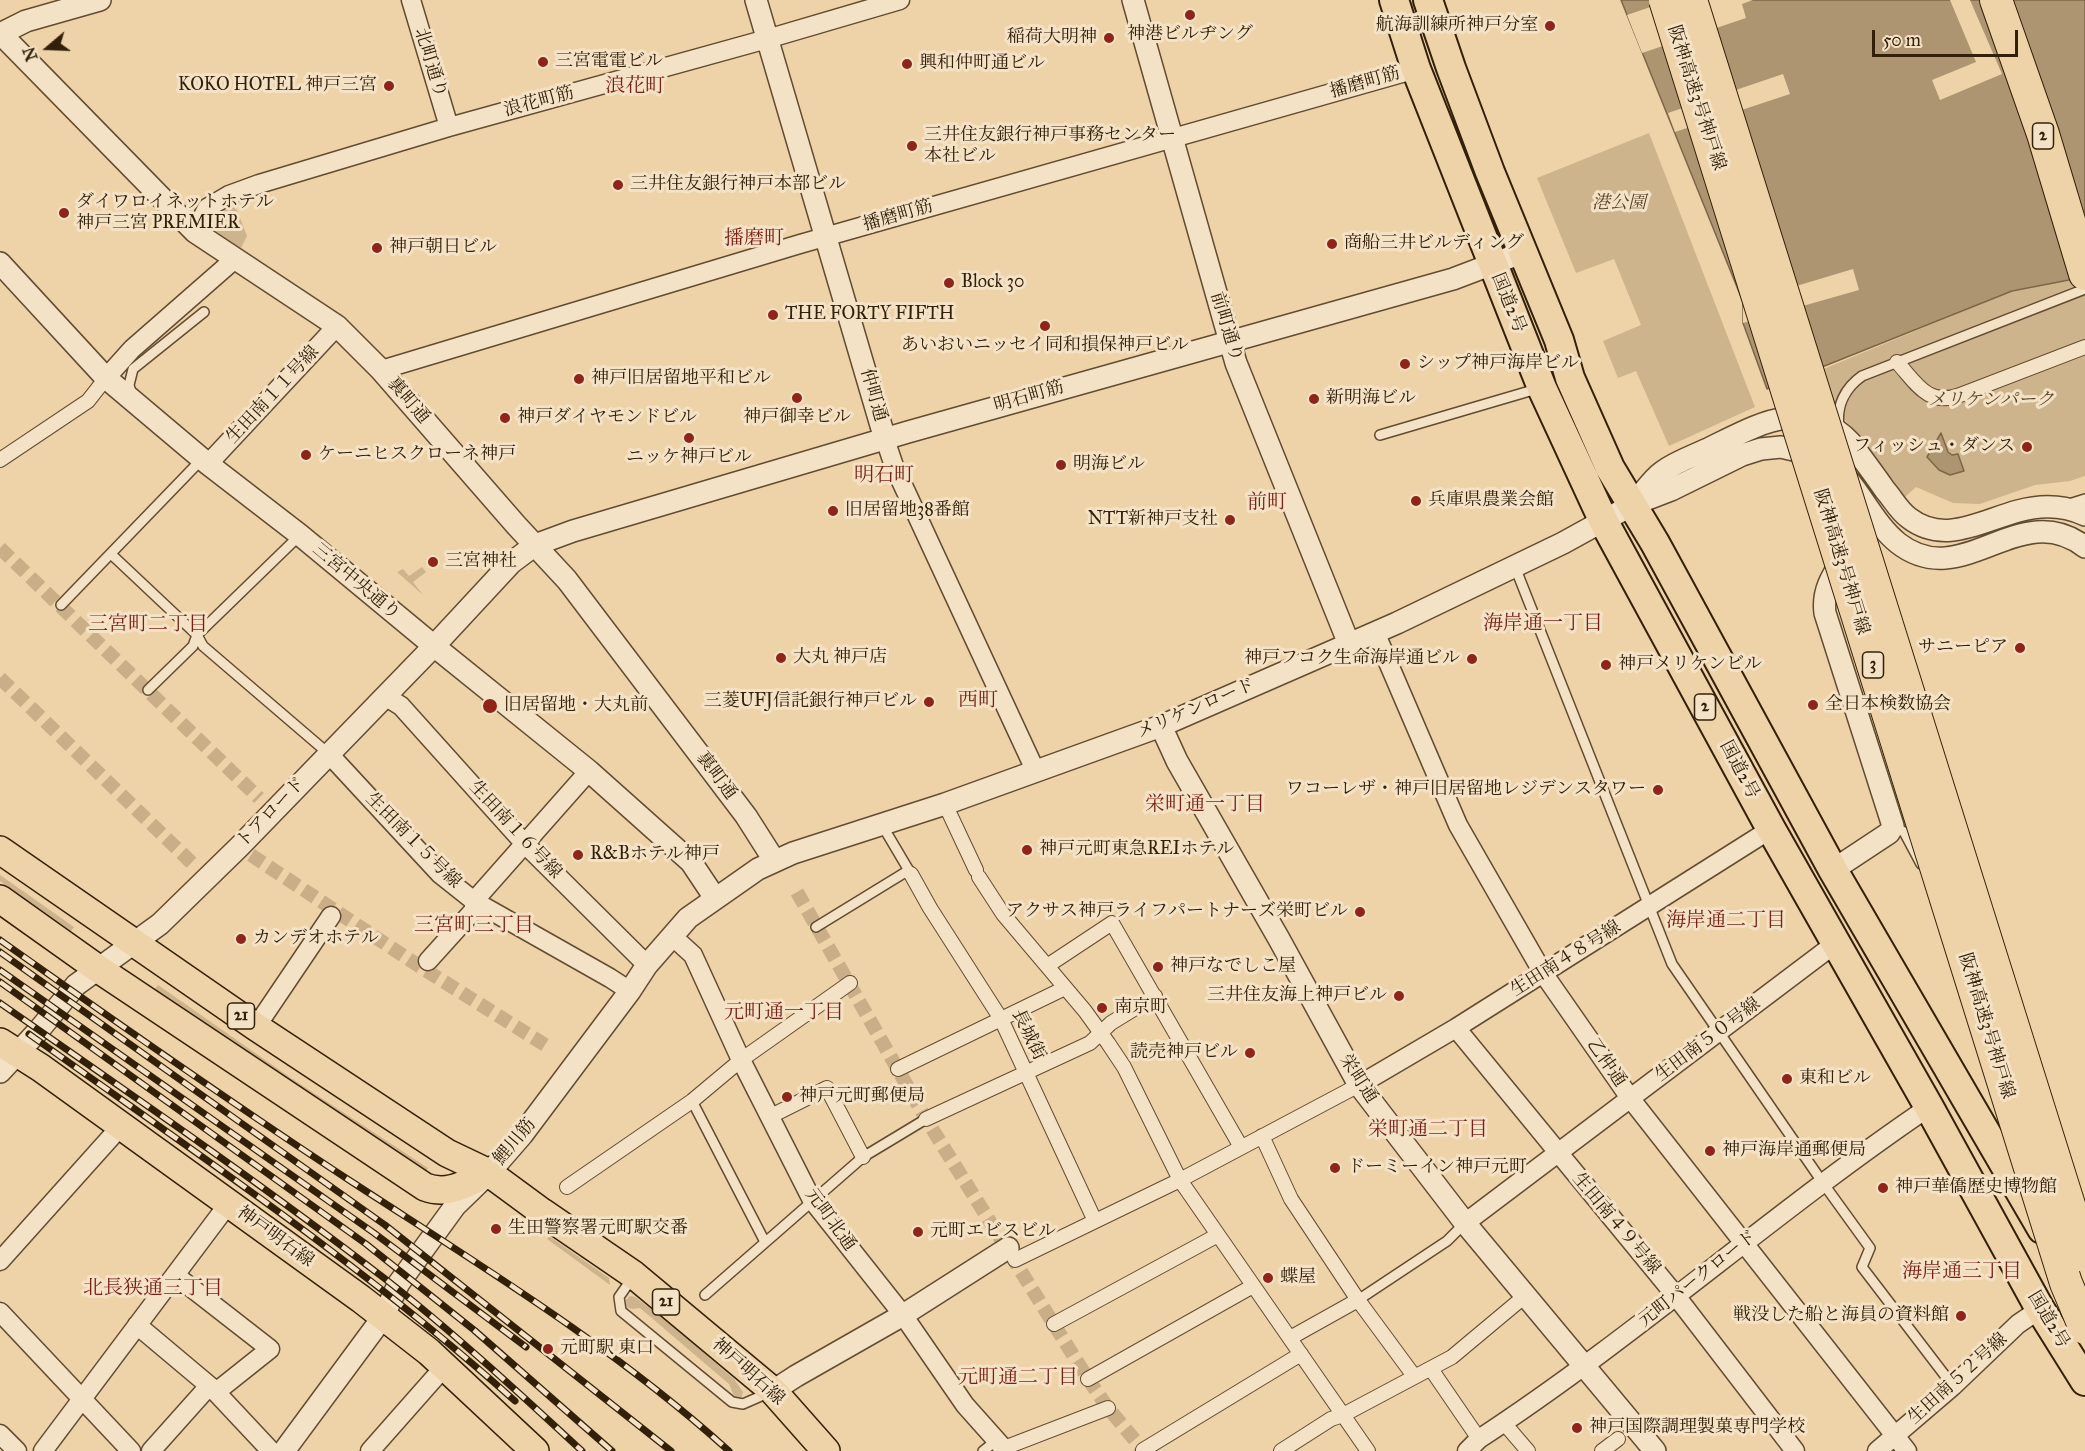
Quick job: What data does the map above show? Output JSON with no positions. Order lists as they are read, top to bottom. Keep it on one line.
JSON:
{"streets":{"highway":["阪神高速3号神戸線","2","国道2号","3"],"main road":["21","神戸明石線"],"street":["北町通り","播磨町筋","浪花町筋","前町通り","生田南１１号線","仲町通","明石町筋","裏町通","三宮中央通り","メリケンロード","トアロード","生田南１６号線","生田南１５号線","生田南４８号線","長城街","生田南５０号線","乙仲通","栄町通","鯉川筋","元町北通","生田南４９号線","元町パークロード","生田南５２号線"]},"crossings":[["北町通り","浪花町筋"],["播磨町筋","国道2号"],["播磨町筋","前町通り"],["播磨町筋","仲町通"],["播磨町筋","裏町通"],["浪花町筋","仲町通"],["浪花町筋","裏町通"],["国道2号","明石町筋"],["国道2号","メリケンロード"],["国道2号","生田南４８号線"],["国道2号","生田南５０号線"],["国道2号","元町パークロード"],["国道2号","生田南５２号線"],["前町通り","明石町筋"],["前町通り","メリケンロード"],["生田南１１号線","裏町通"],["生田南１１号線","三宮中央通り"],["仲町通","明石町筋"],["仲町通","メリケンロード"],["明石町筋","裏町通"],["明石町筋","トアロード"],["裏町通","メリケンロード"],["裏町通","トアロード"],["裏町通","鯉川筋"],["三宮中央通り","トアロード"],["三宮中央通り","鯉川筋"],["メリケンロード","乙仲通"],["メリケンロード","栄町通"],["メリケンロード","鯉川筋"],["トアロード","生田南１６号線"],["トアロード","生田南１５号線"],["トアロード","21"],["トアロード","神戸明石線"],["生田南１６号線","鯉川筋"],["生田南１５号線","鯉川筋"],["生田南４８号線","乙仲通"],["生田南４８号線","栄町通"],["生田南４８号線","生田南４９号線"],["21","鯉川筋"],["21","神戸明石線"],["生田南５０号線","乙仲通"],["生田南５０号線","栄町通"],["生田南５０号線","生田南４９号線"],["乙仲通","元町パークロード"],["乙仲通","生田南５２号線"],["栄町通","元町パークロード"],["鯉川筋","元町北通"],["鯉川筋","神戸明石線"],["生田南４９号線","元町パークロード"]],"districts":["浪花町","播磨町","明石町","前町","海岸通一丁目","三宮町二丁目","西町","栄町通一丁目","海岸通二丁目","三宮町三丁目","元町通一丁目","栄町通二丁目","海岸通三丁目","北長狭通三丁目","元町通二丁目"],"parks":["港公園","メリケンパーク"],"places":["神港ビルヂング","航海訓練所神戸分室","稲荷大明神","三宮電電ビル","興和仲町通ビル","KOKO HOTEL 神戸三宮","三井住友銀行神戸事務センター 本社ビル","三井住友銀行神戸本部ビル","ダイワロイネットホテル 神戸三宮 PREMIER","商船三井ビルディング","神戸朝日ビル","Block 30","THE FORTY FIFTH","あいおいニッセイ同和損保神戸ビル","シップ神戸海岸ビル","神戸旧居留地平和ビル","神戸御幸ビル","新明海ビル","神戸ダイヤモンドビル","ニッケ神戸ビル","フィッシュ・ダンス","ケーニヒスクローネ神戸","明海ビル","兵庫県農業会館","旧居留地38番館","NTT新神戸支社","三宮神社","サニーピア","大丸 神戸店","神戸フコク生命海岸通ビル","神戸メリケンビル","三菱UFJ信託銀行神戸ビル","全日本検数協会","旧居留地・大丸前","ワコーレザ・神戸旧居留地レジデンスタワー","神戸元町東急REIホテル","R&Bホテル神戸","アクサス神戸ライフパートナーズ栄町ビル","カンデオホテル","神戸なでしこ屋","三井住友海上神戸ビル","南京町","読売神戸ビル","東和ビル","神戸元町郵便局","神戸海岸通郵便局","ドーミーイン神戸元町","神戸華僑歴史博物館","生田警察署元町駅交番","元町エビスビル","蝶屋","戦没した船と海員の資料館","元町駅 東口","神戸国際調理製菓専門学校"],"scale_bar":"50 m","north":"left"}
